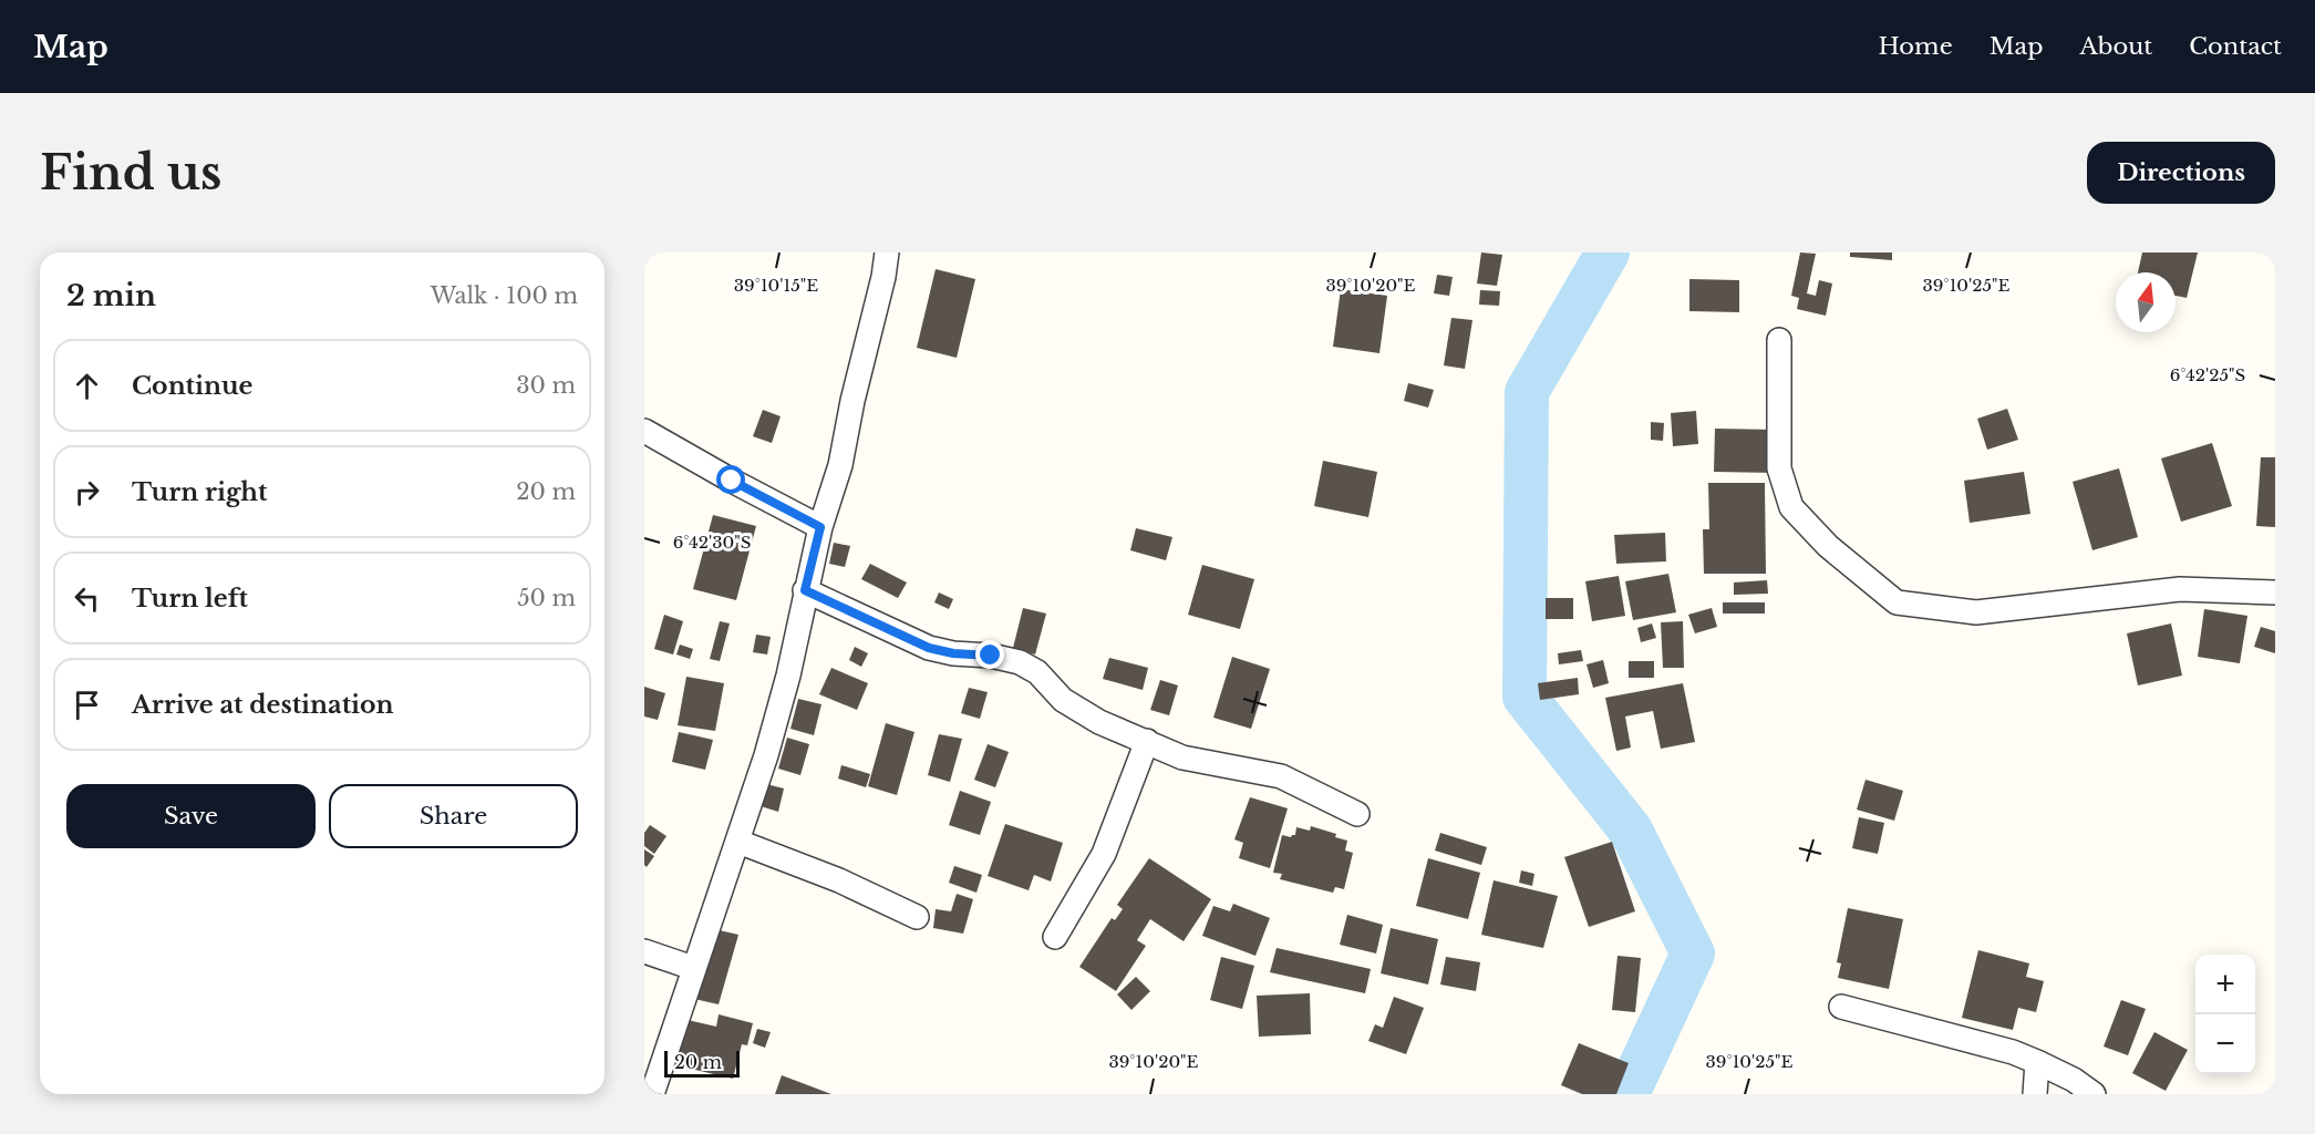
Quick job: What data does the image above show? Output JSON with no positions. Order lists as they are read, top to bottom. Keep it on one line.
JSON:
{"scale_bar":"20 m","north":"top","page":{"header":"Map","nav":["Home","Map","About","Contact"],"buttons":["Directions",["Save","Share"]],"title":"Find us","heading":["2 min","Walk · 100 m"],"list":[["Continue","30 m"],["Turn right","20 m"],["Turn left","50 m"],"Arrive at destination"],"map_buttons":["+","−"],"scale":"20 m"},"coordinates":["39°10'20\"E","39°10'25\"E","39°10'15\"E","6°42'25\"S","6°42'30\"S"]}
